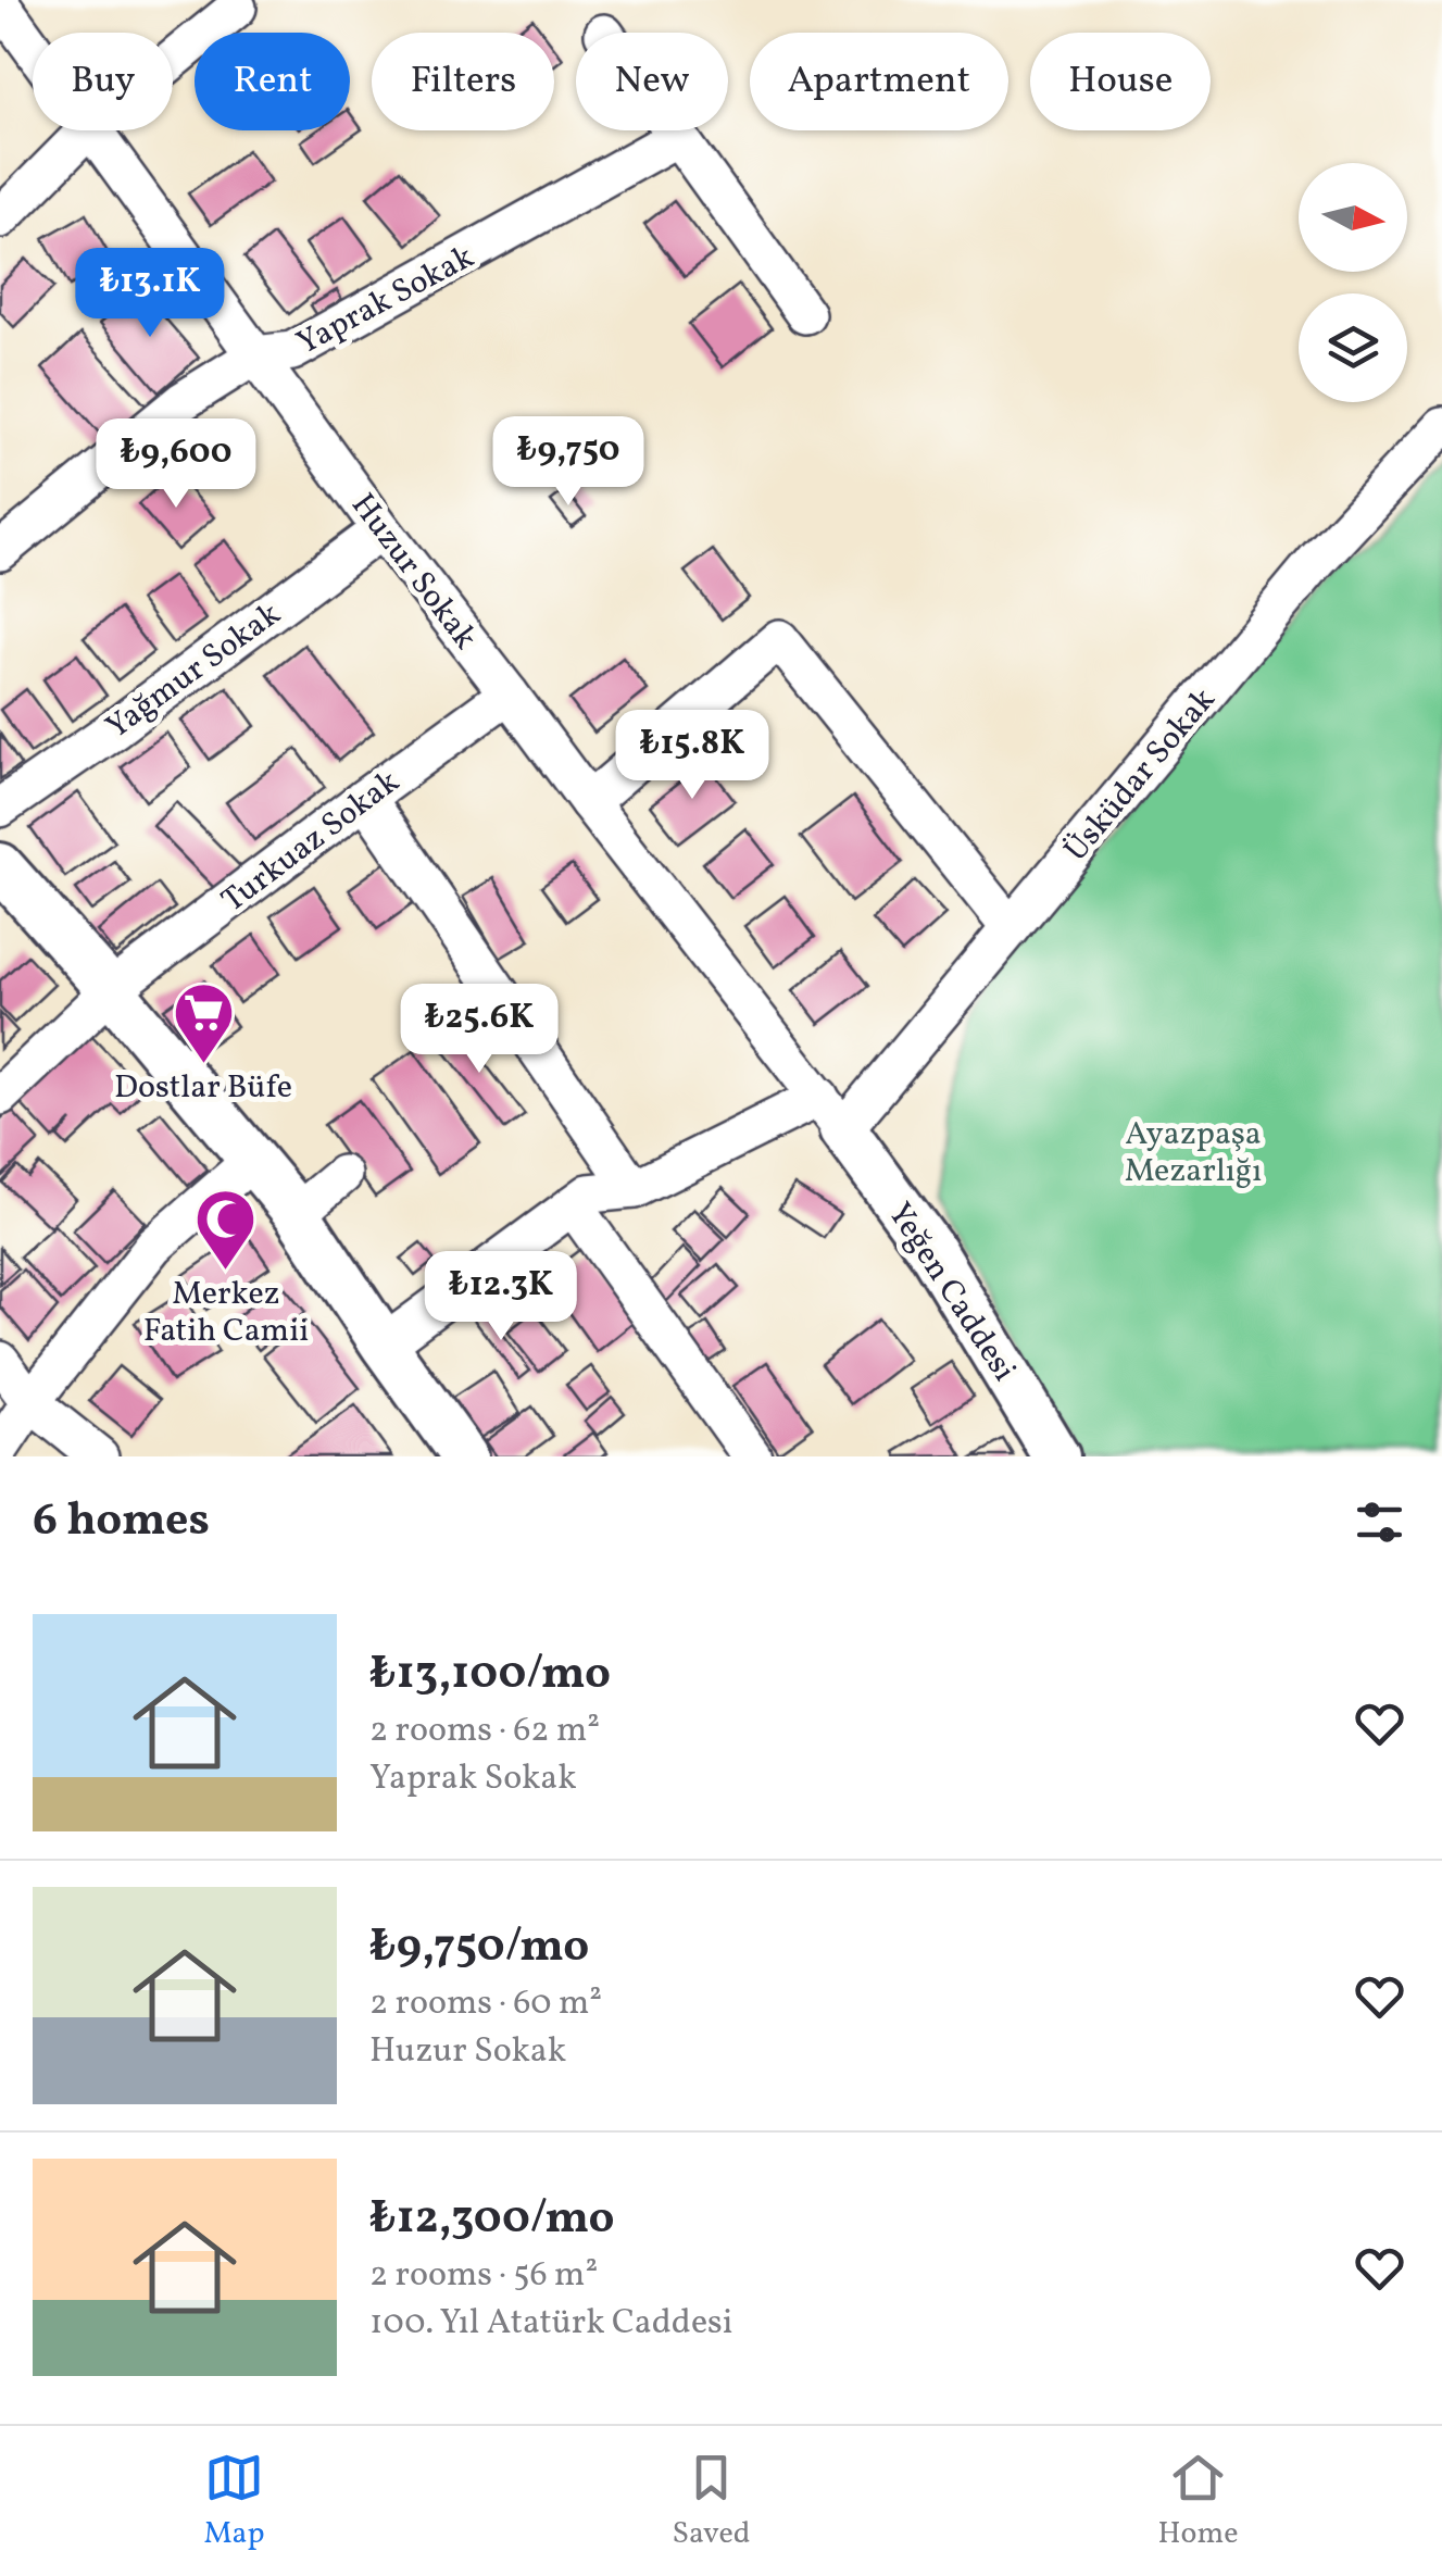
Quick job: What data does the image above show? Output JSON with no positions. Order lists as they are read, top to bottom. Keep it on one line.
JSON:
{"streets":{"main road":["Yeğen Caddesi"],"street":["Yaprak Sokak","Huzur Sokak","Yağmur Sokak","Üsküdar Sokak","Turkuaz Sokak"]},"crossings":[["Yaprak Sokak","Huzur Sokak"],["Huzur Sokak","Yağmur Sokak"],["Huzur Sokak","Üsküdar Sokak"],["Huzur Sokak","Turkuaz Sokak"],["Huzur Sokak","Yeğen Caddesi"],["Üsküdar Sokak","Yeğen Caddesi"]],"parks":["Ayazpaşa Mezarlığı"],"places":{"supermarket":["Dostlar Büfe"],"mosque":["Merkez Fatih Camii"]},"north":"right","page":{"chip":["Buy","Rent","Filters","New","Apartment","House"],"price":["₺13.1K","₺9,750","₺9,600","₺15.8K","₺25.6K","₺12.3K"],"heading":"6 homes","list":[{"name":"₺13,100/mo","note":"2 rooms · 62 m² · Yaprak Sokak"},{"name":"₺9,750/mo","note":"2 rooms · 60 m² · Huzur Sokak"},{"name":"₺12,300/mo","note":"2 rooms · 56 m² · 100. Yıl Atatürk Caddesi"}],"tabs":["Map","Saved","Home"]}}
